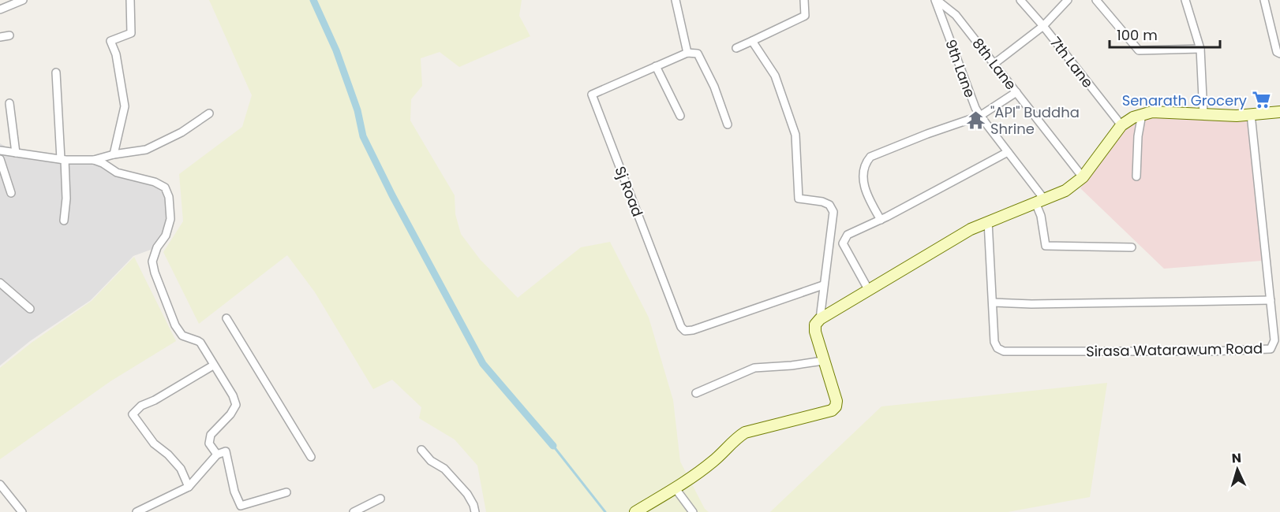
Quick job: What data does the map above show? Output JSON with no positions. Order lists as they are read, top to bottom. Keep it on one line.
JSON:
{"streets":{"street":["7th Lane","8th Lane","9th Lane","Sj Road","Sirasa Watarawum Road"]},"crossings":[["8th Lane","9th Lane"]],"places":{"supermarket":["Senarath Grocery"],"temple":["\"API\" Buddha Shrine"]},"scale_bar":"100 m","north":"top"}
